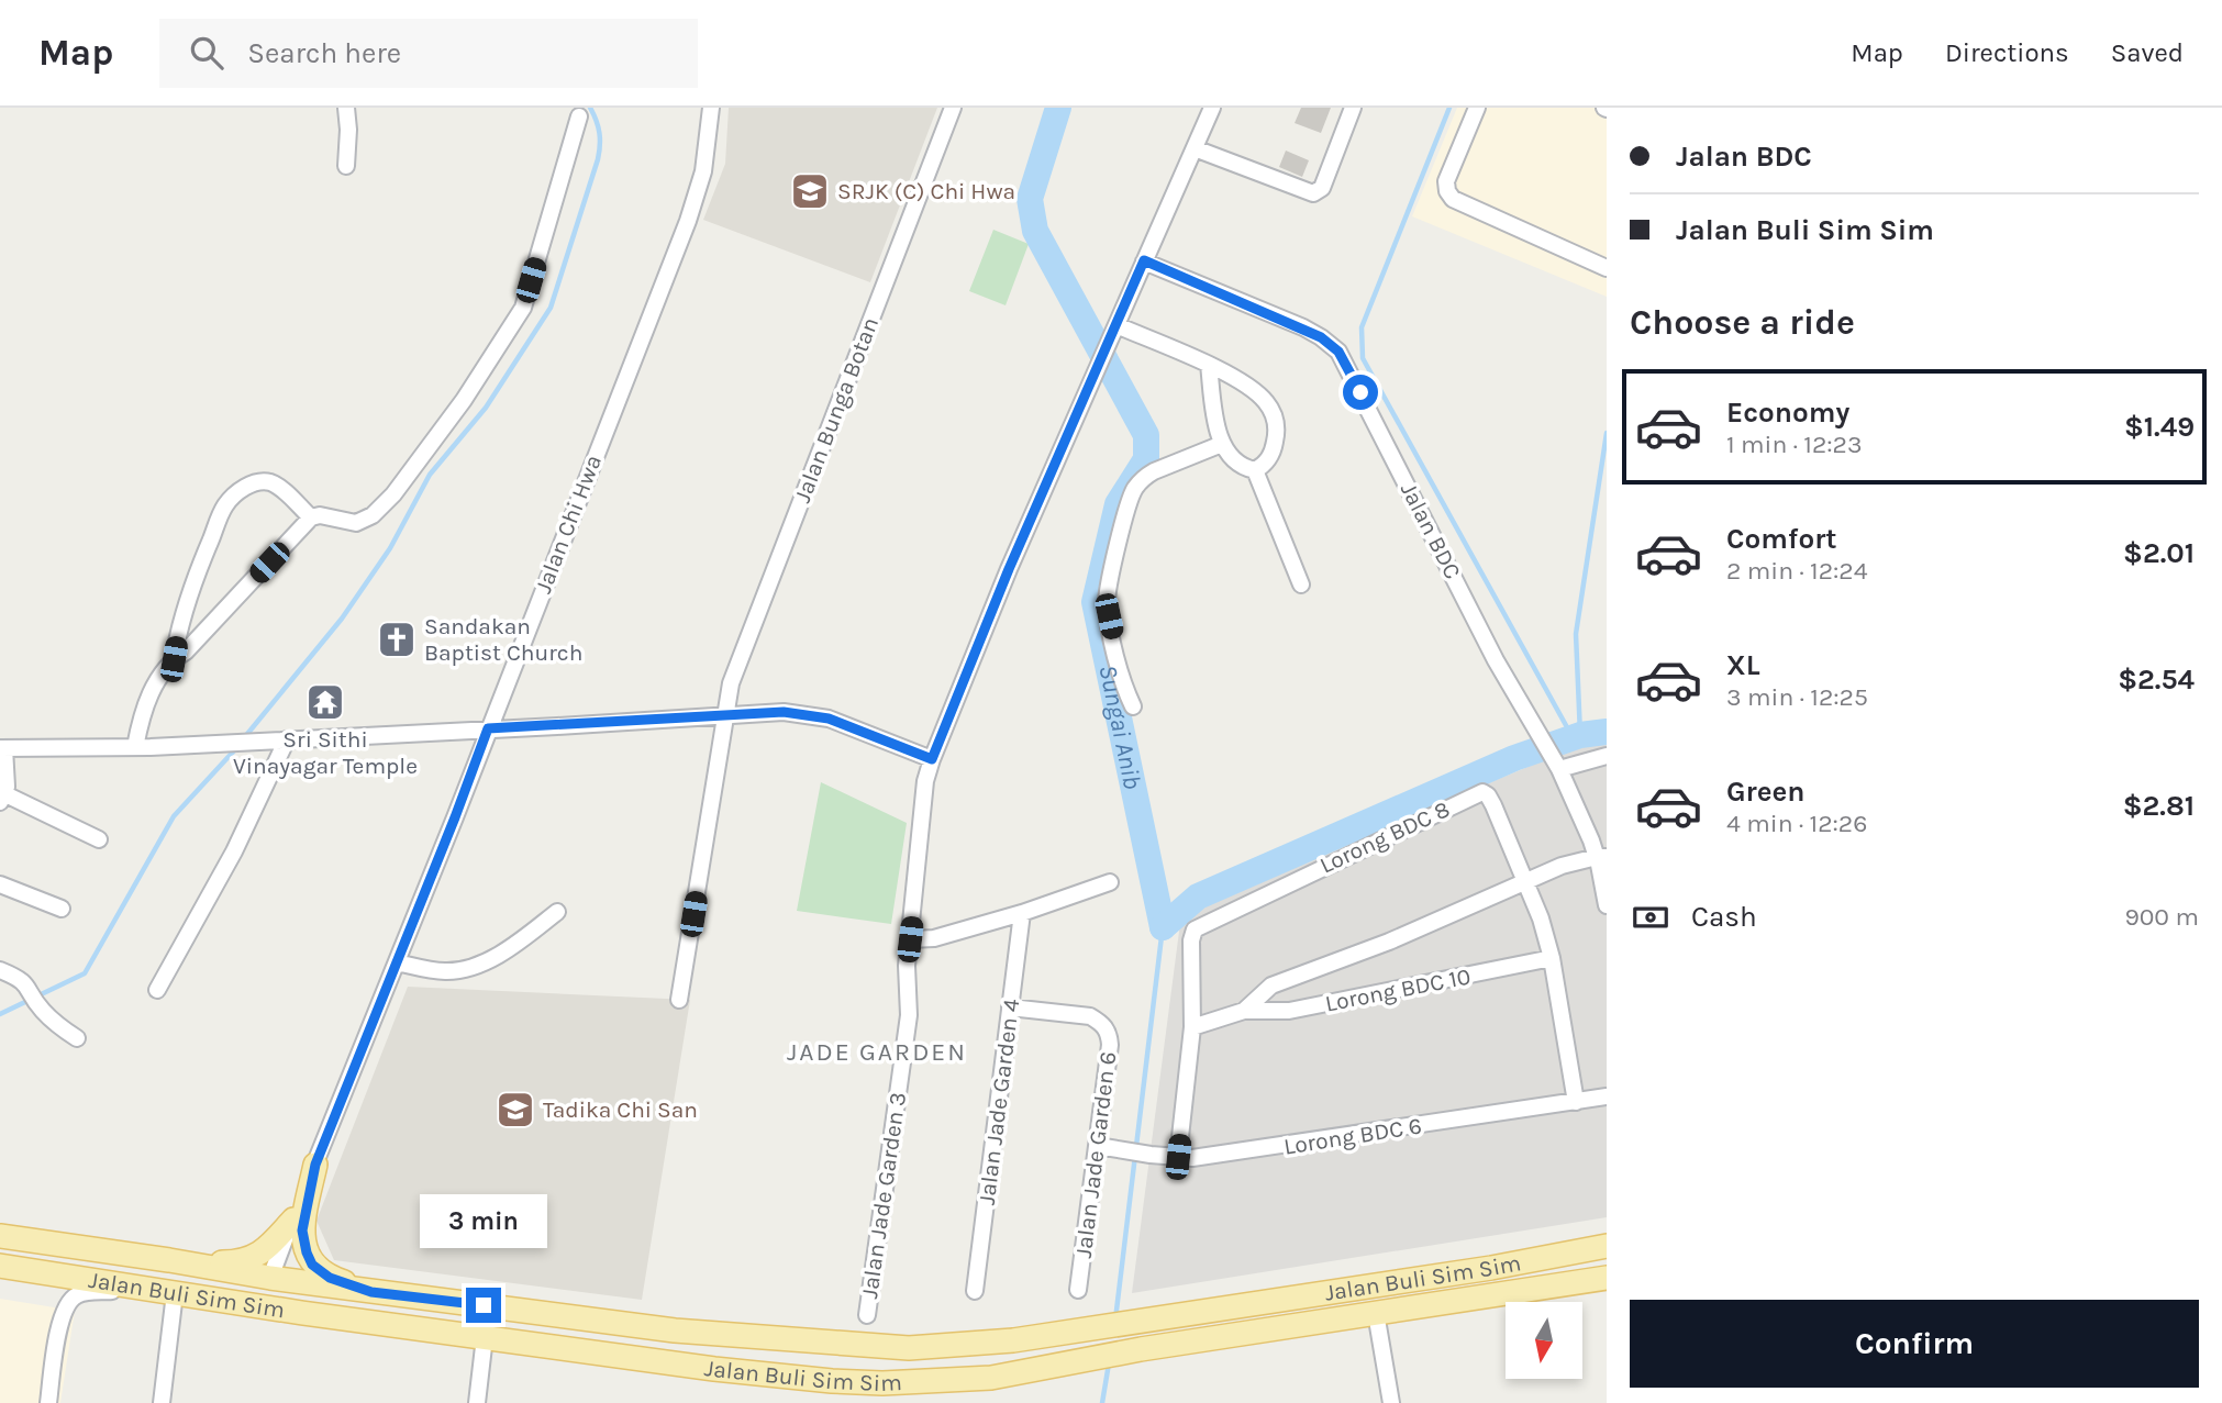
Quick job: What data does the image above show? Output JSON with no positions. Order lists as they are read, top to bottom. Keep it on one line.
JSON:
{"streets":{"main road":["Jalan Buli Sim Sim"],"street":["Jalan Bunga Botan","Jalan Chi Hwa","Jalan BDC","Lorong BDC 8","Lorong BDC 10","Jalan Jade Garden 4","Lorong BDC 6","Jalan Jade Garden 6","Jalan Jade Garden 3"]},"crossings":[["Jalan Chi Hwa","Jalan Buli Sim Sim"],["Jalan BDC","Jalan Jade Garden 3"],["Jalan Jade Garden 4","Jalan Jade Garden 6"],["Lorong BDC 6","Jalan Jade Garden 6"]],"districts":["JADE GARDEN"],"water":["Sungai Anib"],"places":{"school or university":["SRJK (C) Chi Hwa","Tadika Chi San"],"church":["Sandakan Baptist Church"],"temple":["Sri Sithi Vinayagar Temple"]},"north":"bottom","page":{"header":"Map","search":"Search here","nav":["Map","Directions","Saved"],"banner":["Jalan BDC","Jalan Buli Sim Sim"],"heading":"Choose a ride","list":[{"name":"Economy","note":"1 min · 12:23","value":"$1.49"},{"name":"Comfort","note":"2 min · 12:24","value":"$2.01"},{"name":"XL","note":"3 min · 12:25","value":"$2.54"},{"name":"Green","note":"4 min · 12:26","value":"$2.81"}],"pay":["Cash","900 m"],"bubble":"3 min","buttons":"Confirm"}}
